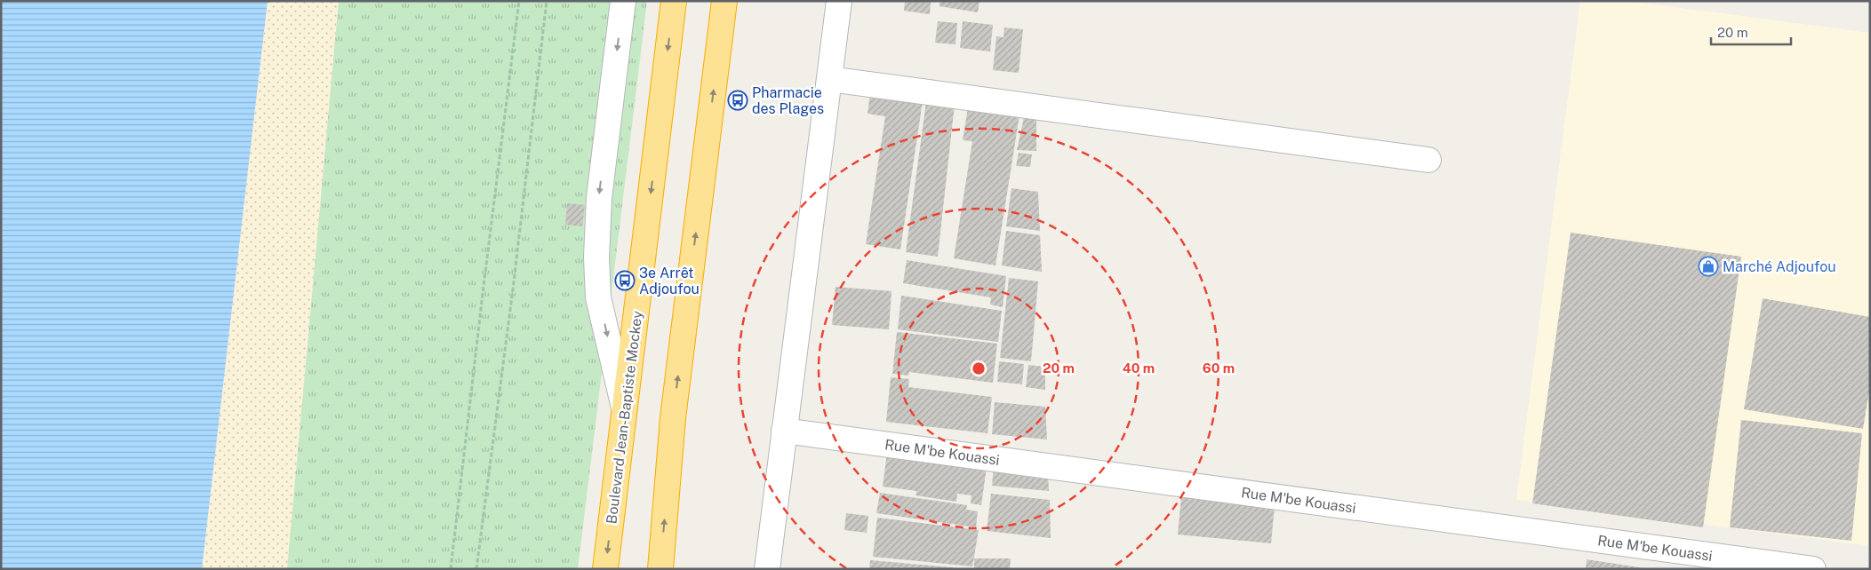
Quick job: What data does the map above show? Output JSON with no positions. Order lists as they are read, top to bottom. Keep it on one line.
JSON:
{"streets":{"highway":["Boulevard Jean-Baptiste Mockey"],"street":["Rue M'be Kouassi"]},"places":{"bus stop":["Pharmacie des Plages","3e Arrêt Adjoufou"],"shop":["Marché Adjoufou"]},"scale_bar":"20 m","rings":["20 m","40 m","60 m"]}
